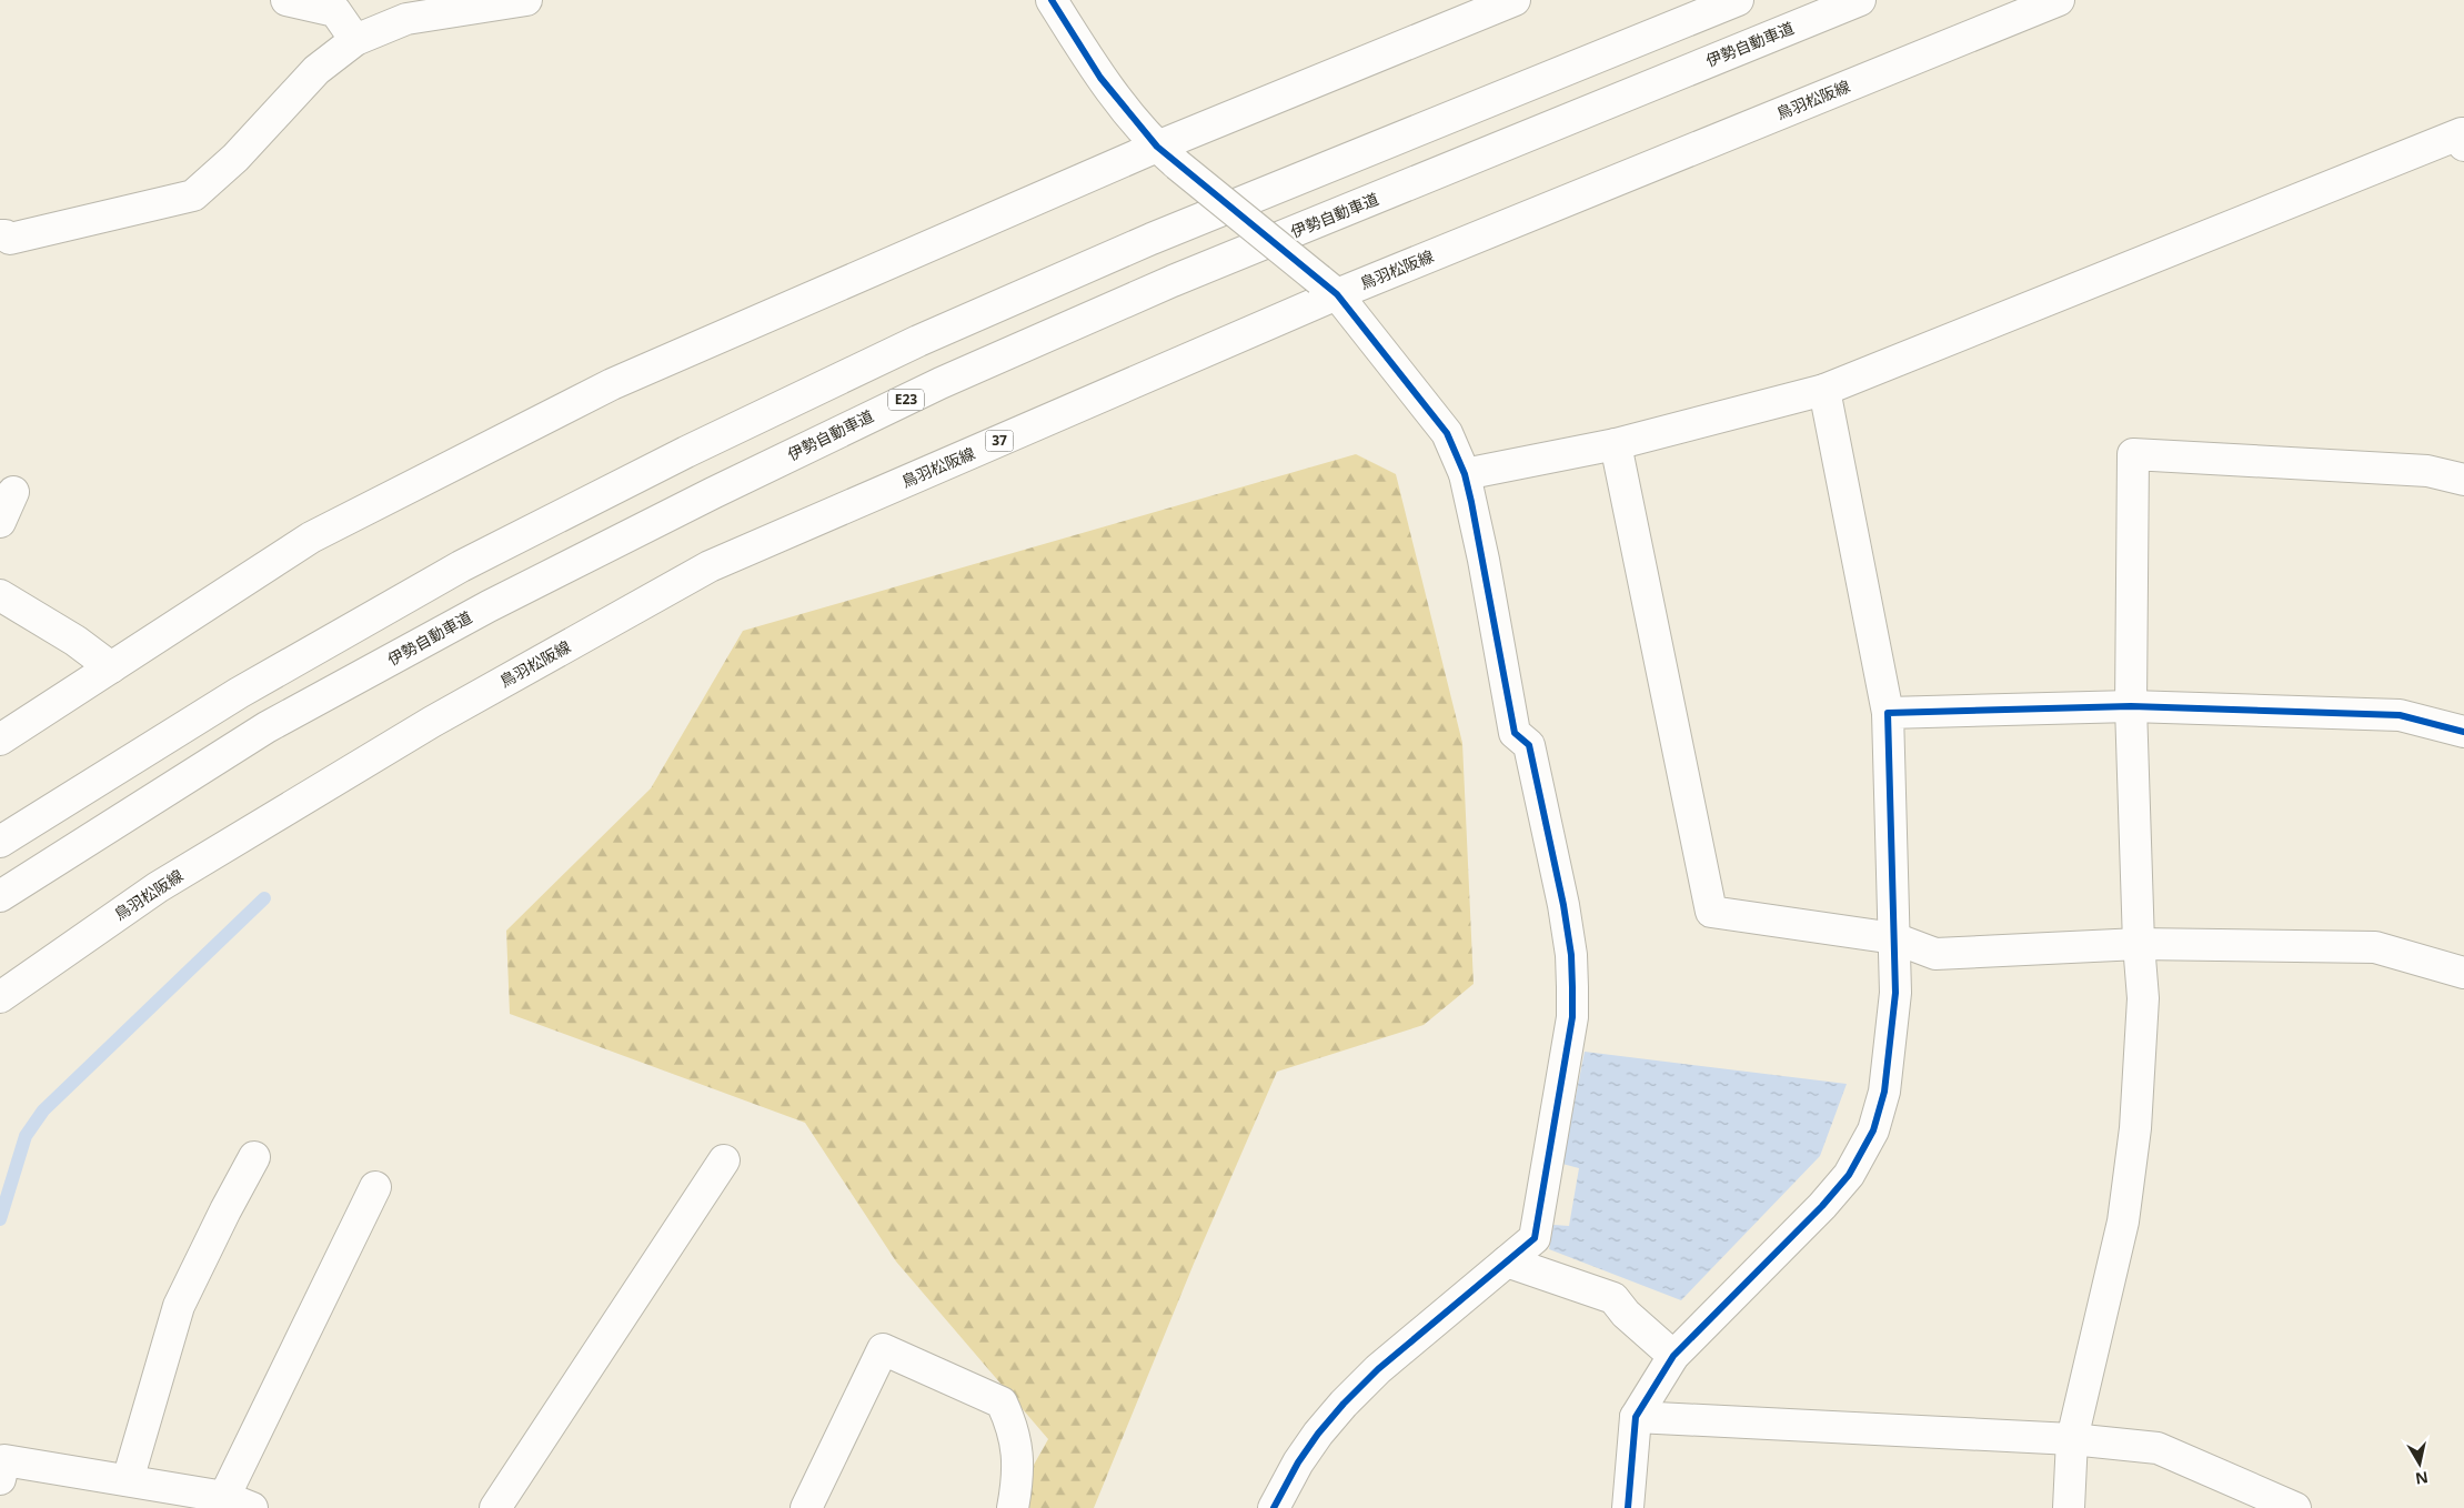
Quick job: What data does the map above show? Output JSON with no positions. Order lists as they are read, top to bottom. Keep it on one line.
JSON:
{"streets":{"main road":["伊勢自動車道","鳥羽松阪線","E23","37"]},"north":"bottom"}
